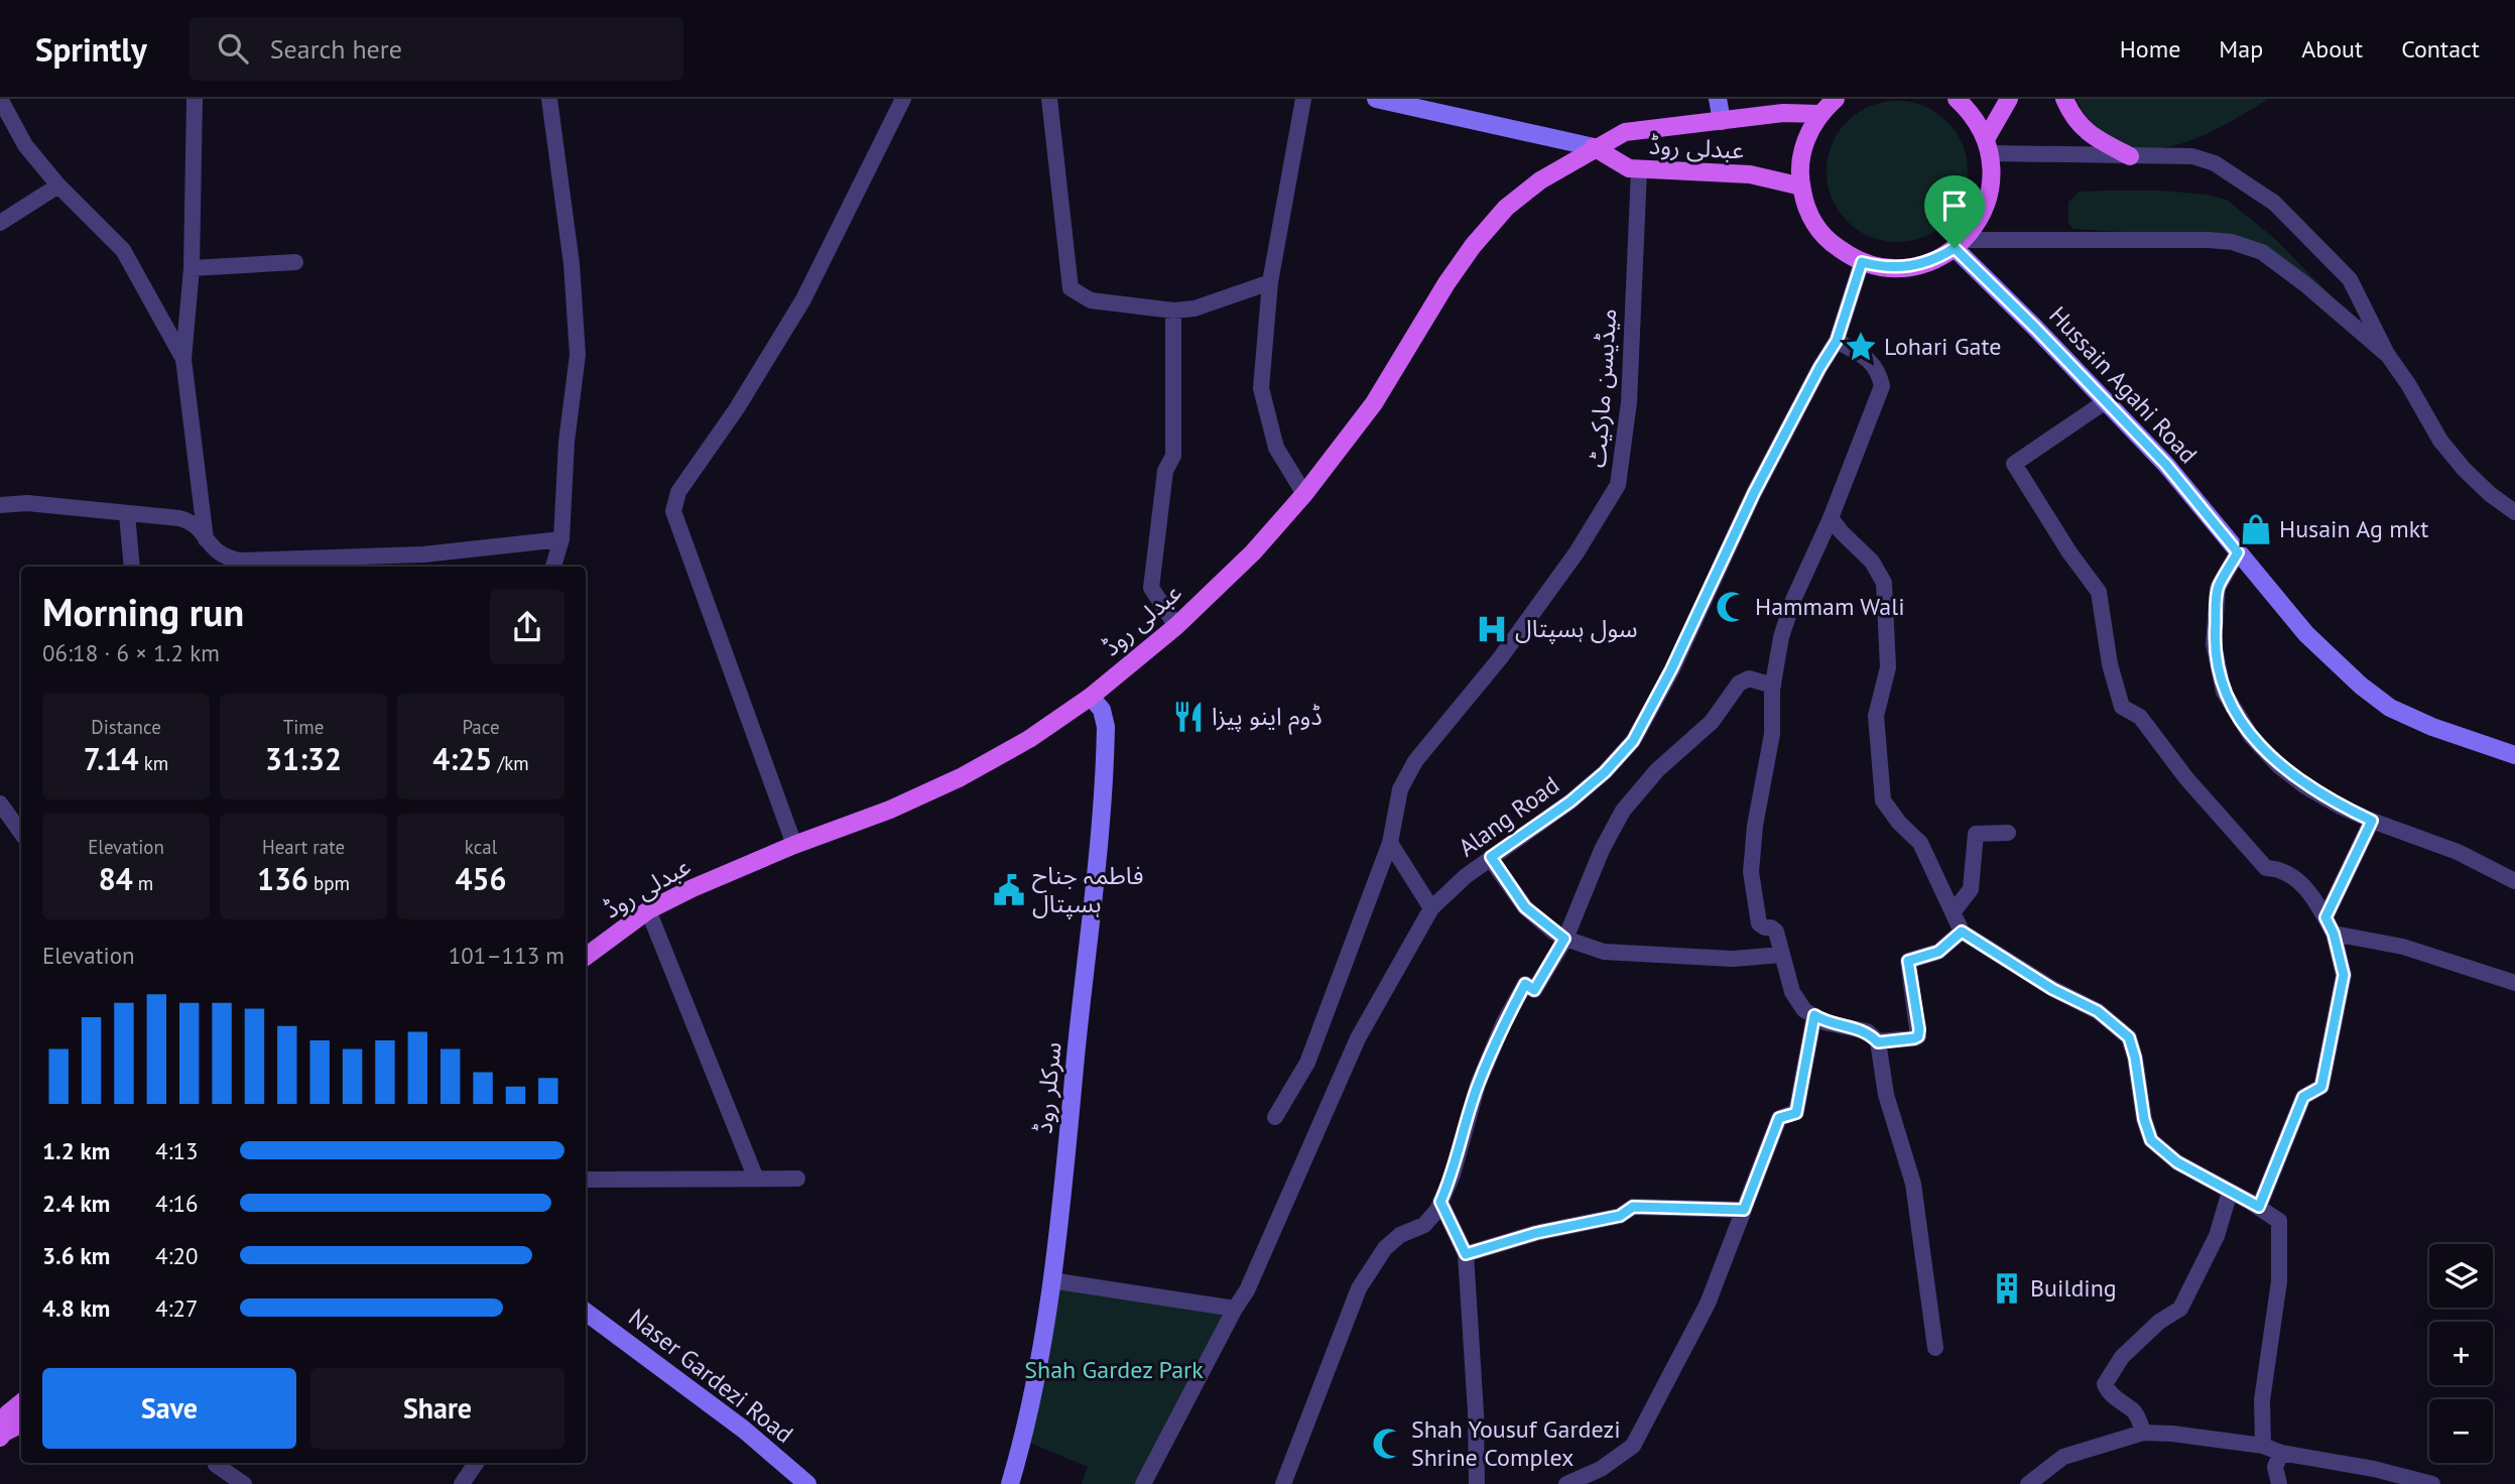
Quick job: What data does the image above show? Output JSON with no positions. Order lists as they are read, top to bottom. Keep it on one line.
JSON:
{"streets":{"main road":["عبدلی روڈ","Hussain Agahi Road","سرکلر روڈ","Naser Gardezi Road"],"street":["میڈیسن مارکیٹ","Alang Road"]},"crossings":[["عبدلی روڈ","میڈیسن مارکیٹ"],["عبدلی روڈ","سرکلر روڈ"]],"parks":["Shah Gardez Park"],"places":{"place":["Lohari Gate"],"shop":["Husain Ag mkt"],"mosque":["Hammam Wali","Shah Yousuf Gardezi Shrine Complex"],"hospital":["سول ہسپتال"],"restaurant":["ڈوم اینو پیزا"],"public building":["فاطمہ جناح ہسپتال"],"building":["Building"]},"page":{"header":"Sprintly","search":"Search here","nav":["Home","Map","About","Contact"],"heading":["Morning run","06:18 · 6 × 1.2 km"],"stats":[["Distance","7.14 km"],["Time","31:32"],["Pace","4:25 /km"],["Elevation","84 m"],["Heart rate","136 bpm"],["kcal","456"]],"chart":["Elevation","101–113 m"],"list":[{"name":"1.2 km","note":"4:13"},{"name":"2.4 km","note":"4:16"},{"name":"3.6 km","note":"4:20"},{"name":"4.8 km","note":"4:27"}],"map_buttons":["+","−"],"buttons":["Save","Share"]}}
